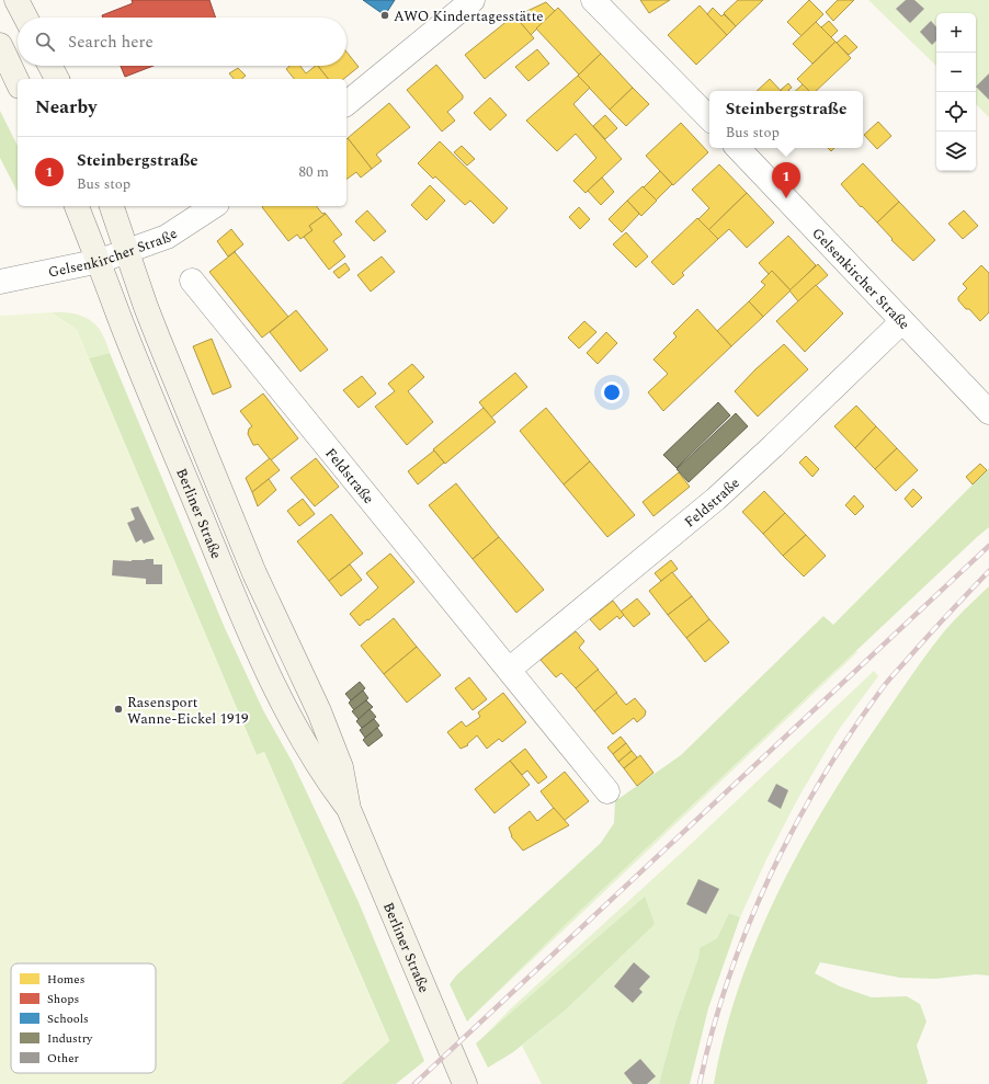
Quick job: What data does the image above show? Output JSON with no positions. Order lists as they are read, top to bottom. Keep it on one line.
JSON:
{"streets":{"main road":["Berliner Straße"],"street":["Gelsenkircher Straße","Feldstraße"]},"crossings":[["Gelsenkircher Straße","Feldstraße"],["Gelsenkircher Straße","Berliner Straße"]],"places":["AWO Kindertagesstätte","Rasensport Wanne-Eickel 1919"],"legend":["Homes","Shops","Schools","Industry","Other"],"page":{"map_buttons":["+","−"],"search":"Search here","heading":"Nearby","popup":["Steinbergstraße","Bus stop"],"list":[{"mark":"1","name":"Steinbergstraße","note":"Bus stop","value":"80 m"}],"pins":"1"}}
